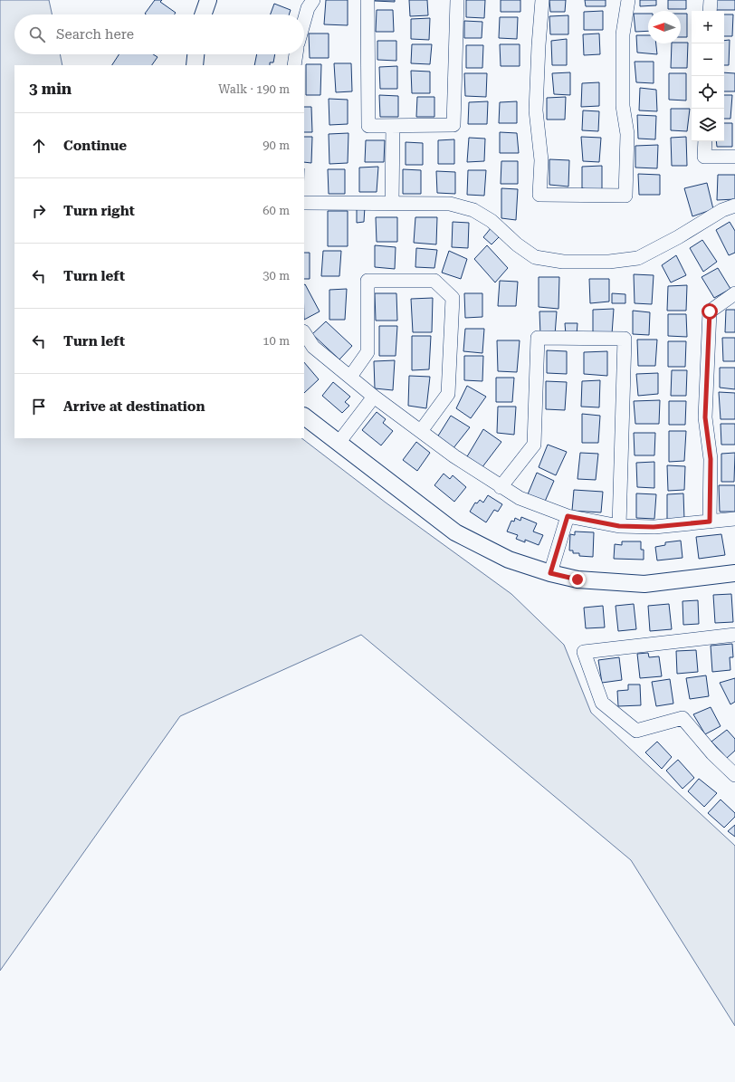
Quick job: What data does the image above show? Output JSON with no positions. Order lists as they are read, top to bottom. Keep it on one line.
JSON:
{"north":"left","page":{"map_buttons":["+","−"],"search":"Search here","heading":["3 min","Walk · 190 m"],"list":[["Continue","90 m"],["Turn right","60 m"],["Turn left","30 m"],["Turn left","10 m"],"Arrive at destination"]}}
